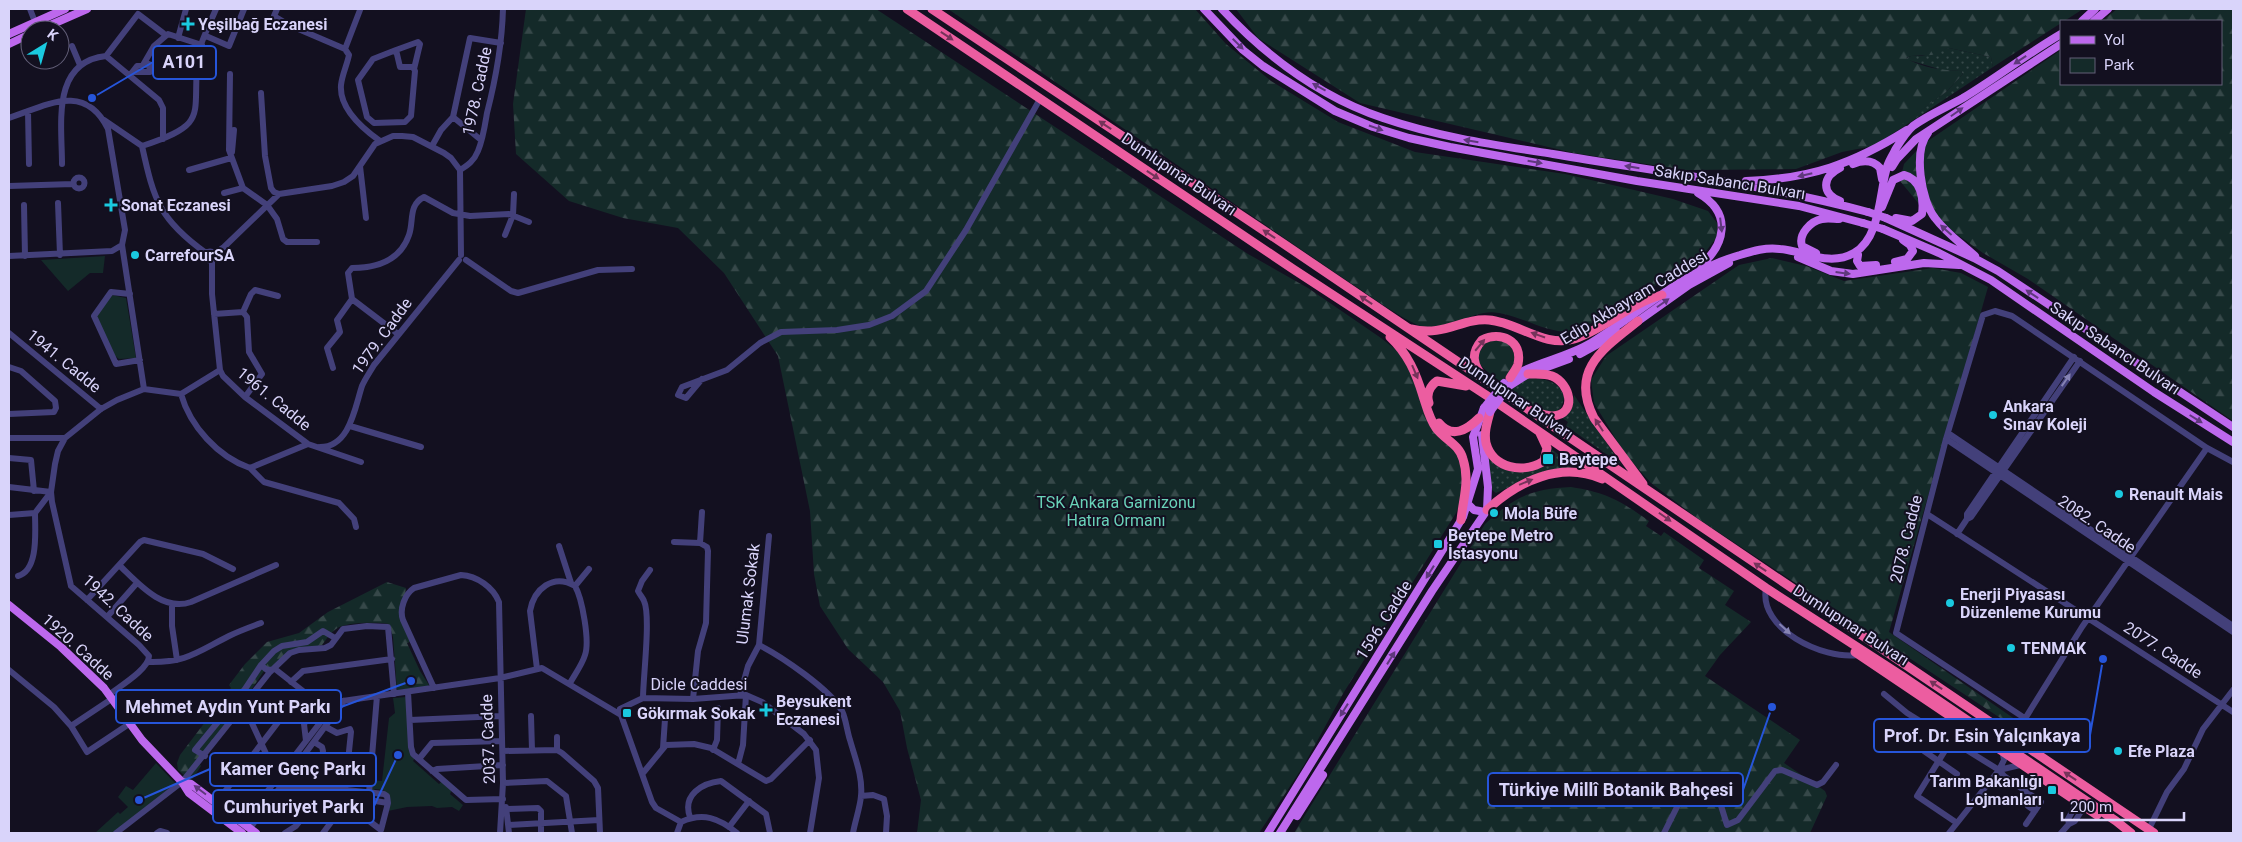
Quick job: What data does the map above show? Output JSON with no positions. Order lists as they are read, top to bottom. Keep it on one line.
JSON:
{"streets":{"highway":["Dumlupınar Bulvarı"],"main road":["Sakıp Sabancı Bulvarı","Edip Akbayram Caddesi","1596. Cadde","1920. Cadde"],"street":["1978. Cadde","1979. Cadde","1941. Cadde","1961. Cadde","2082. Cadde","2078. Cadde","Ulumak Sokak","1942. Cadde","2077. Cadde","Dicle Caddesi","2037. Cadde"]},"crossings":[["1979. Cadde","1961. Cadde"],["1941. Cadde","1942. Cadde"],["2082. Cadde","2078. Cadde"],["2078. Cadde","2077. Cadde"],["Ulumak Sokak","Dicle Caddesi"],["1942. Cadde","1920. Cadde"]],"parks":["TSK Ankara Garnizonu Hatıra Ormanı"],"places":{"health":["Yeşilbağ Eczanesi","Sonat Eczanesi","Beysukent Eczanesi"],"other":["A101","CarrefourSA","Ankara Sınav Koleji","Renault Mais","Mola Büfe","Enerji Piyasası Düzenleme Kurumu","TENMAK","Prof. Dr. Esin Yalçınkaya","Mehmet Aydın Yunt Parkı","Türkiye Millî Botanik Bahçesi","Efe Plaza","Cumhuriyet Parkı","Kamer Genç Parkı"],"transit":["Beytepe","Beytepe Metro İstasyonu","Gökırmak Sokak","Tarım Bakanlığı Lojmanları"]},"legend":["Yol","Park"],"scale_bar":"200 m","north":"top right"}
